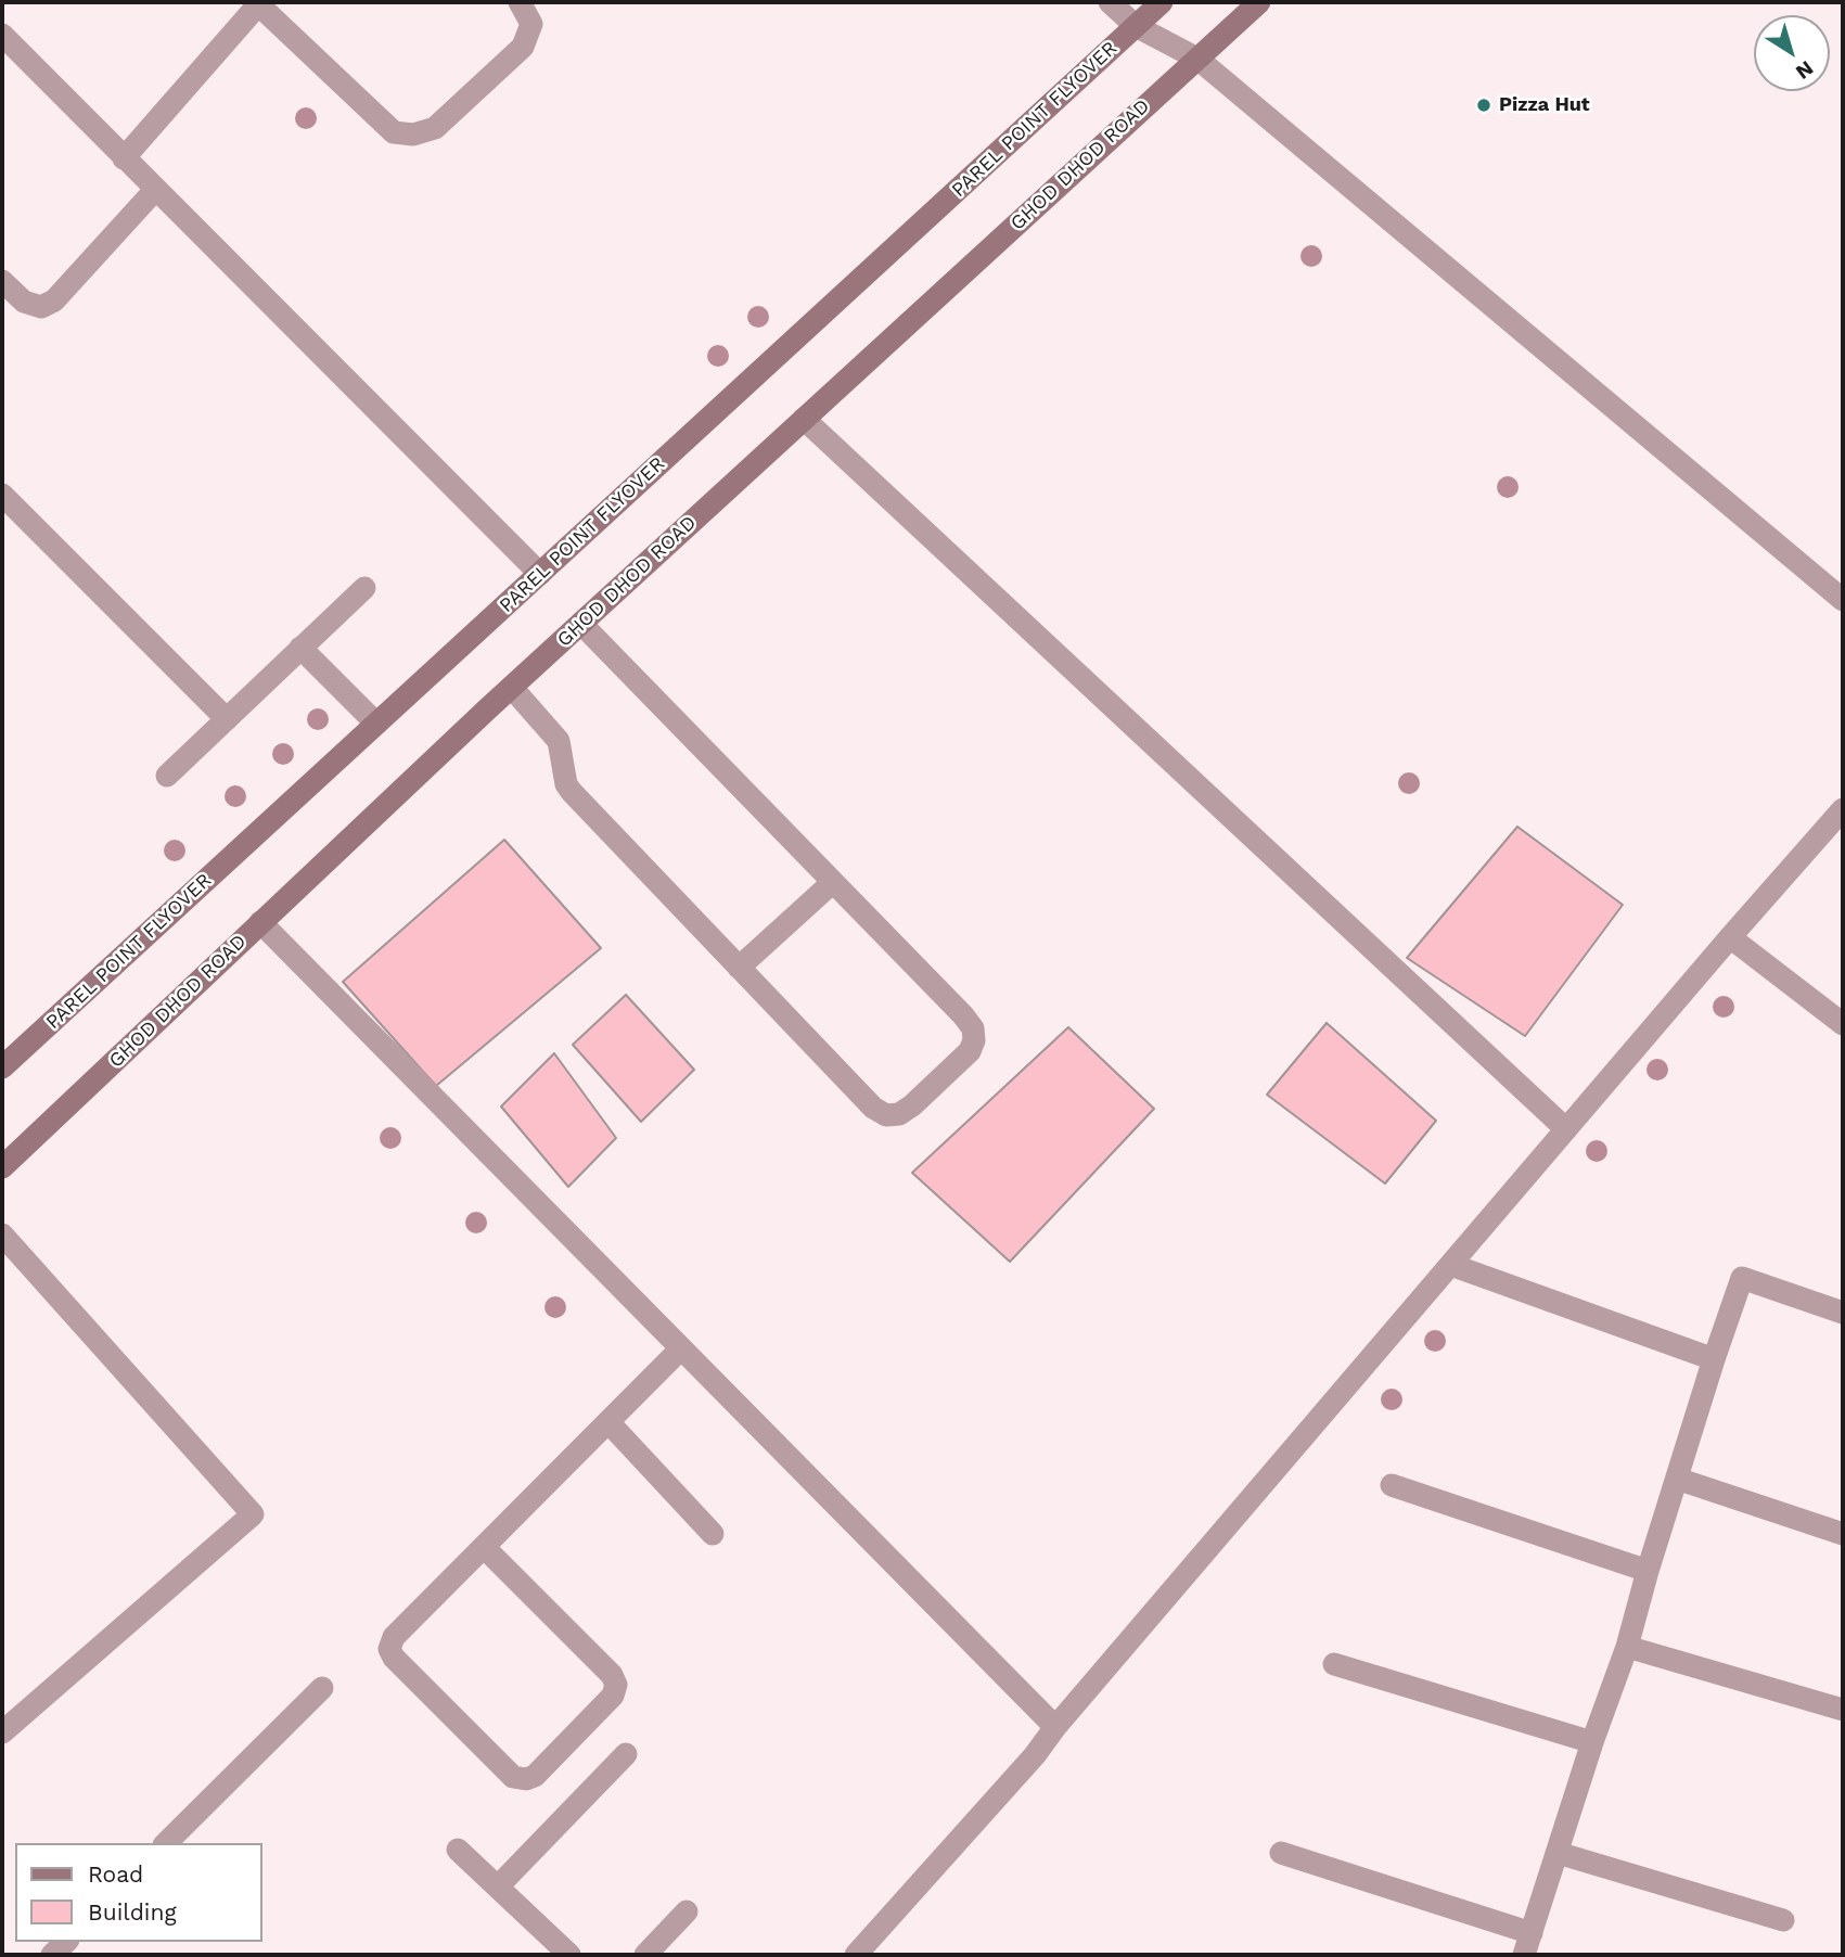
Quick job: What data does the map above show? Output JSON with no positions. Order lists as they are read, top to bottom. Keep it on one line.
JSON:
{"streets":{"main road":["PAREL POINT FLYOVER","GHOD DHOD ROAD"]},"places":["Pizza Hut"],"legend":["Road","Building"],"north":"bottom right"}
